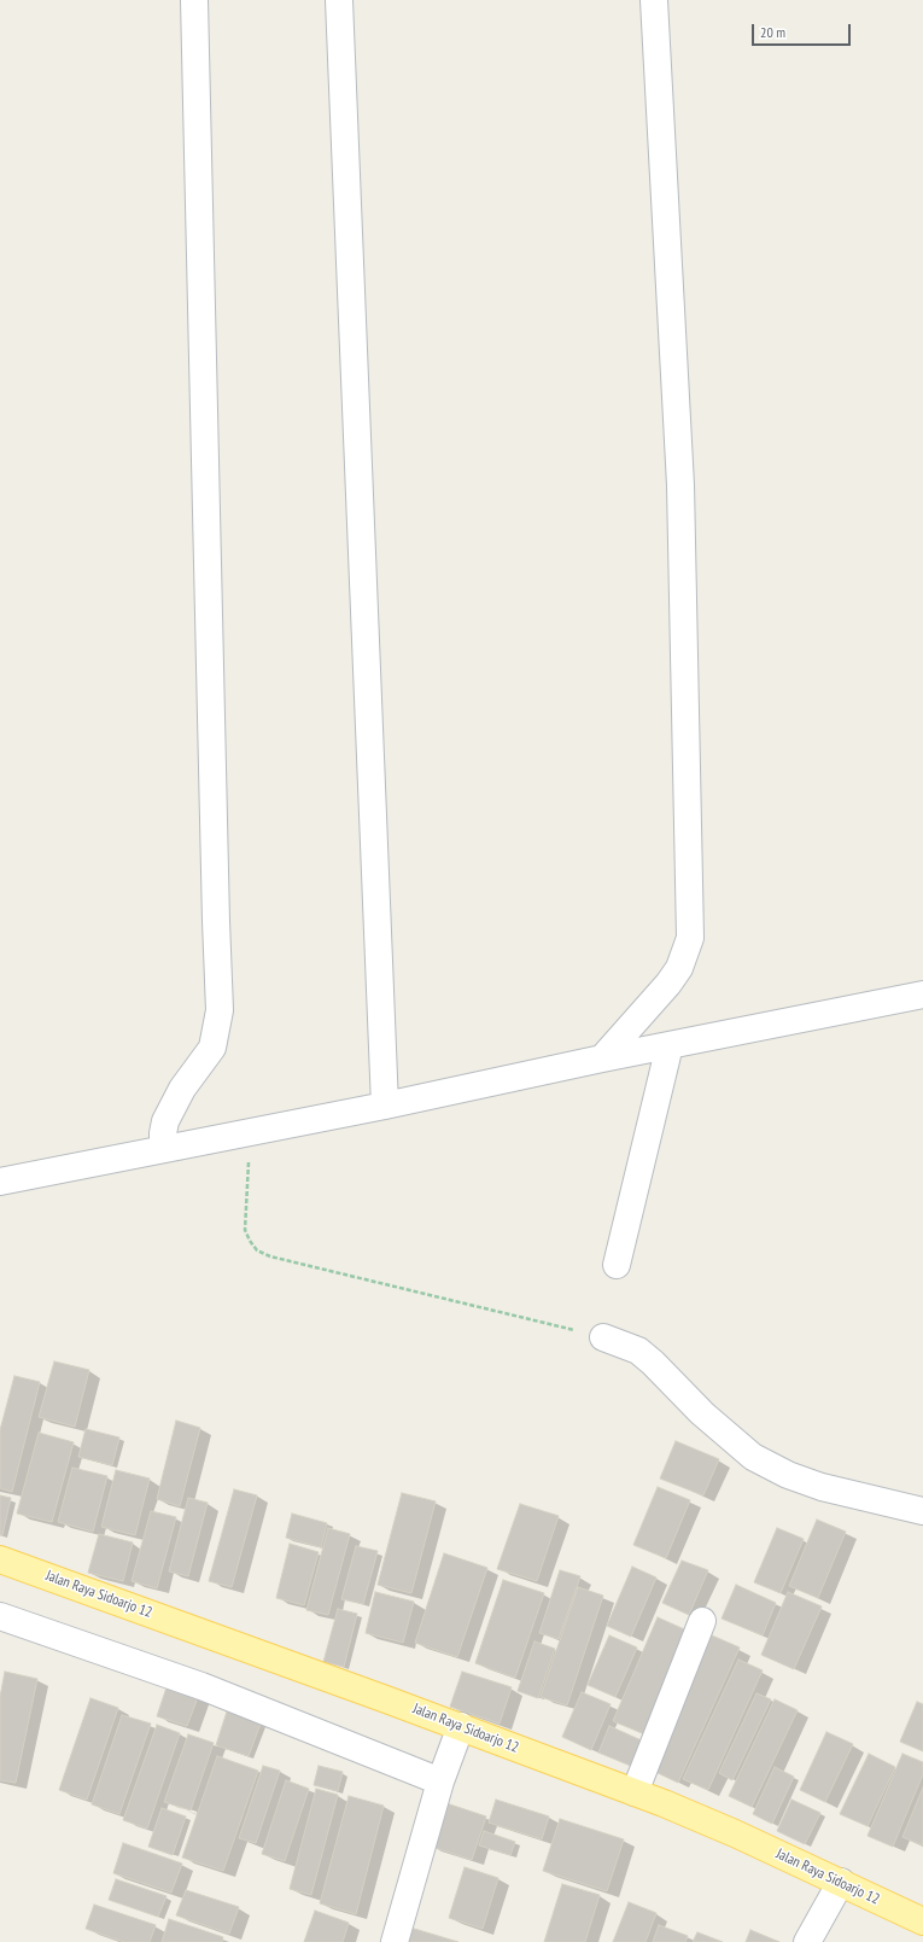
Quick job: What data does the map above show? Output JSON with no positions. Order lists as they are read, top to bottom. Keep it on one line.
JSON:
{"streets":{"main road":["Jalan Raya Sidoarjo 12"]},"scale_bar":"20 m"}
